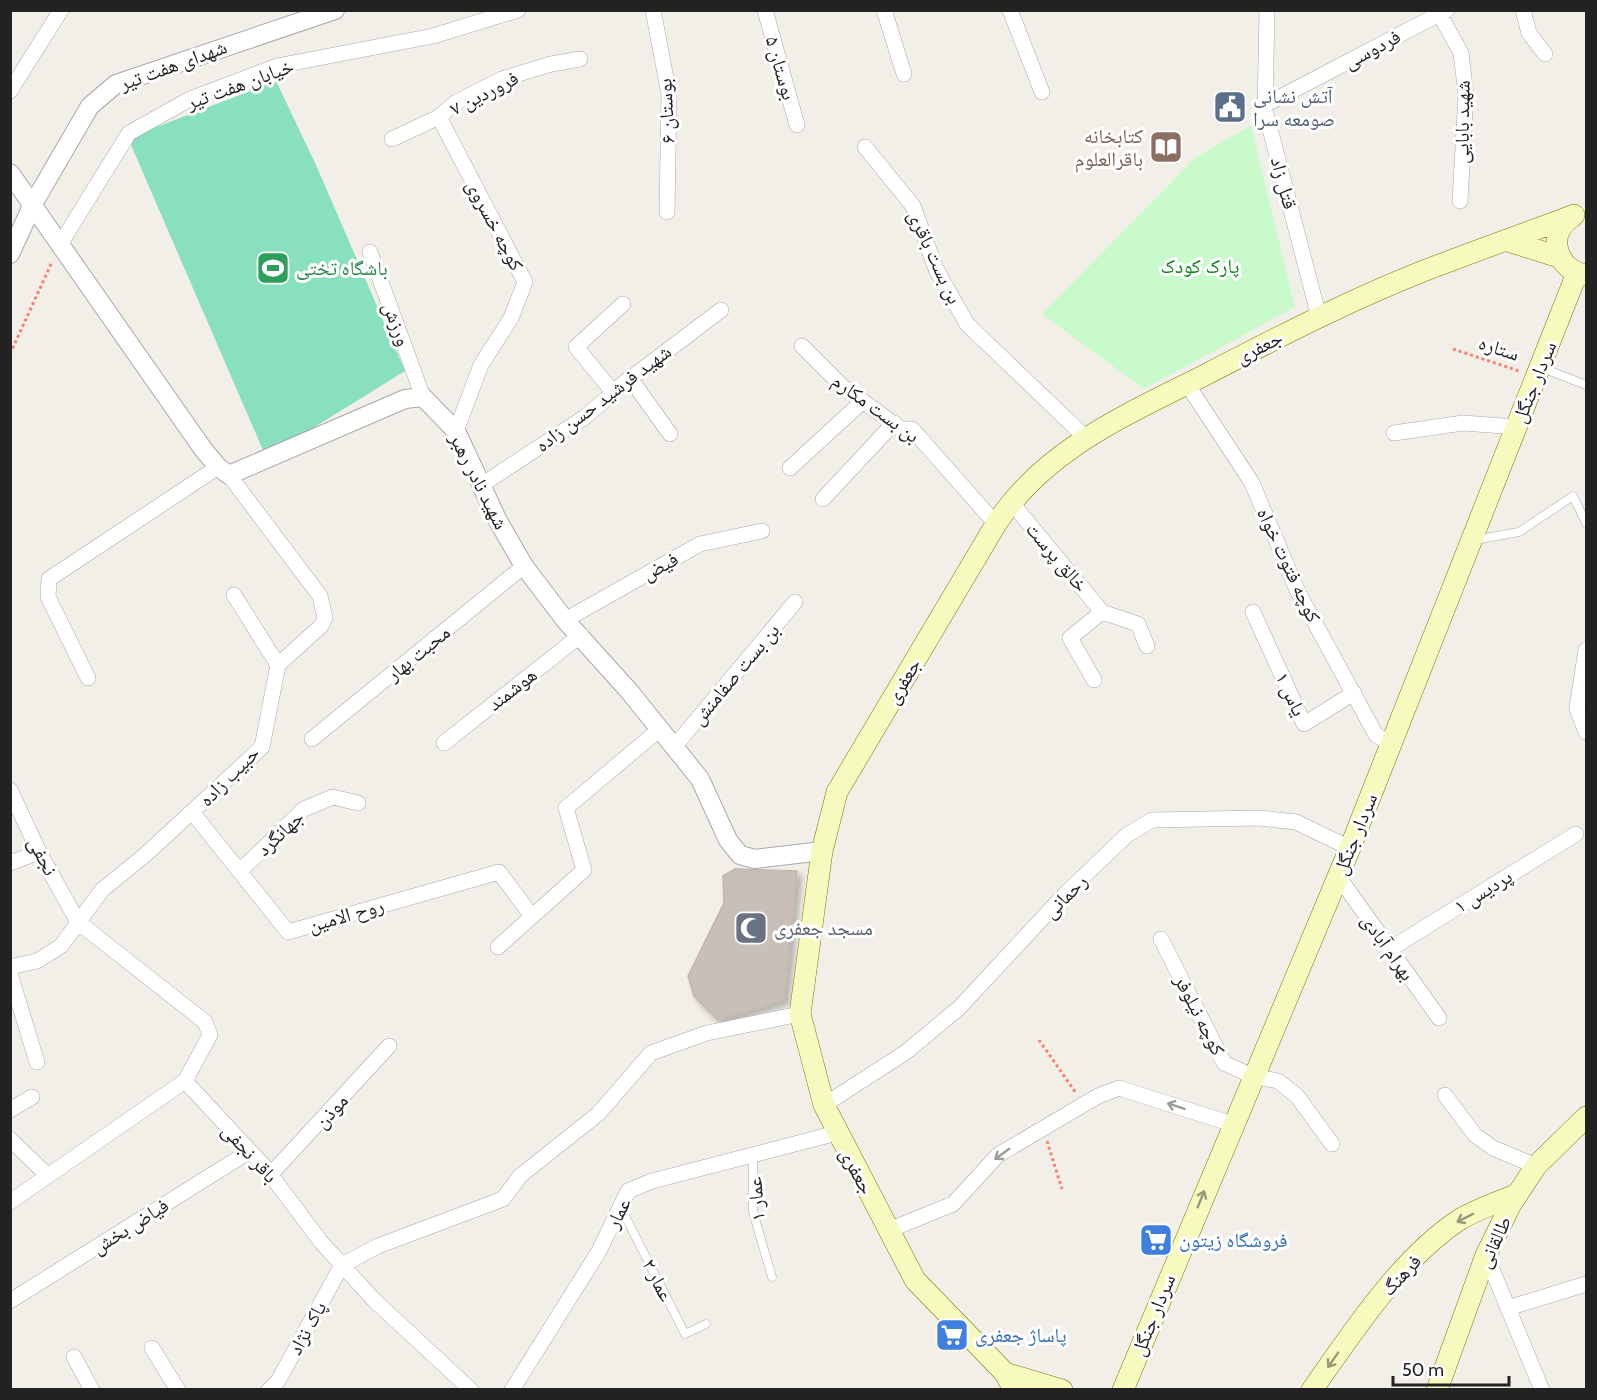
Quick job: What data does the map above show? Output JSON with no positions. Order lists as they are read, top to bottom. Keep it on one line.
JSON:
{"streets":{"main road":["جعفری","سردار جنگل","طالقانی","فرهنگ"],"street":["فردوسی","شهدای هفت تیر","بوستان ۵","خیابان هفت تیر","فروردین ۷","بوستان ۶","شهید بابایی","قتل زاد","کوچه خسروی","بن بست باقری","ورزش","شهید فرشید حسن زاده","بن بست مکارم","شهید نادر رهبر","خالق پرست","کوچه فتوت خواه","فیض","محبت بهار","بن بست صفامنش","هوشمند","یاس ۱","حبیب زاده","جهانگرد","نجفی","پردیس ۱","رحمانی","روح الامین","بهرام آبادی","کوچه نیلوفر","موذن","باقر نجفی","عمار","فیاض بخش","پاک نژاد"],"lane":["عمار ۱","عمار ۲"],"path":["ستاره"]},"crossings":[["فردوسی","شهید بابایی"],["فردوسی","قتل زاد"],["فروردین ۷","کوچه خسروی"],["قتل زاد","جعفری"],["کوچه خسروی","شهید نادر رهبر"],["بن بست باقری","جعفری"],["ورزش","شهید نادر رهبر"],["جعفری","بن بست مکارم"],["جعفری","شهید نادر رهبر"],["جعفری","خالق پرست"],["جعفری","کوچه فتوت خواه"],["جعفری","رحمانی"],["جعفری","عمار"],["ستاره","سردار جنگل"],["سردار جنگل","کوچه فتوت خواه"],["سردار جنگل","رحمانی"],["سردار جنگل","بهرام آبادی"],["سردار جنگل","کوچه نیلوفر"],["شهید فرشید حسن زاده","شهید نادر رهبر"],["شهید نادر رهبر","فیض"],["شهید نادر رهبر","محبت بهار"],["شهید نادر رهبر","بن بست صفامنش"],["شهید نادر رهبر","هوشمند"],["کوچه فتوت خواه","یاس ۱"],["حبیب زاده","نجفی"],["حبیب زاده","روح الامین"],["جهانگرد","روح الامین"],["پردیس ۱","بهرام آبادی"],["موذن","باقر نجفی"],["باقر نجفی","فیاض بخش"],["باقر نجفی","پاک نژاد"],["عمار ۱","عمار"],["عمار","عمار ۲"],["طالقانی","فرهنگ"]],"one_way":["فرهنگ"],"parks":["پارک کودک"],"places":{"public building":["آتش نشانی صومعه سرا"],"library":["کتابخانه باقرالعلوم"],"sports":["باشگاه تختی"],"mosque":["مسجد جعفری"],"supermarket":["فروشگاه زیتون","پاساژ جعفری"]},"scale_bar":"50 m"}
